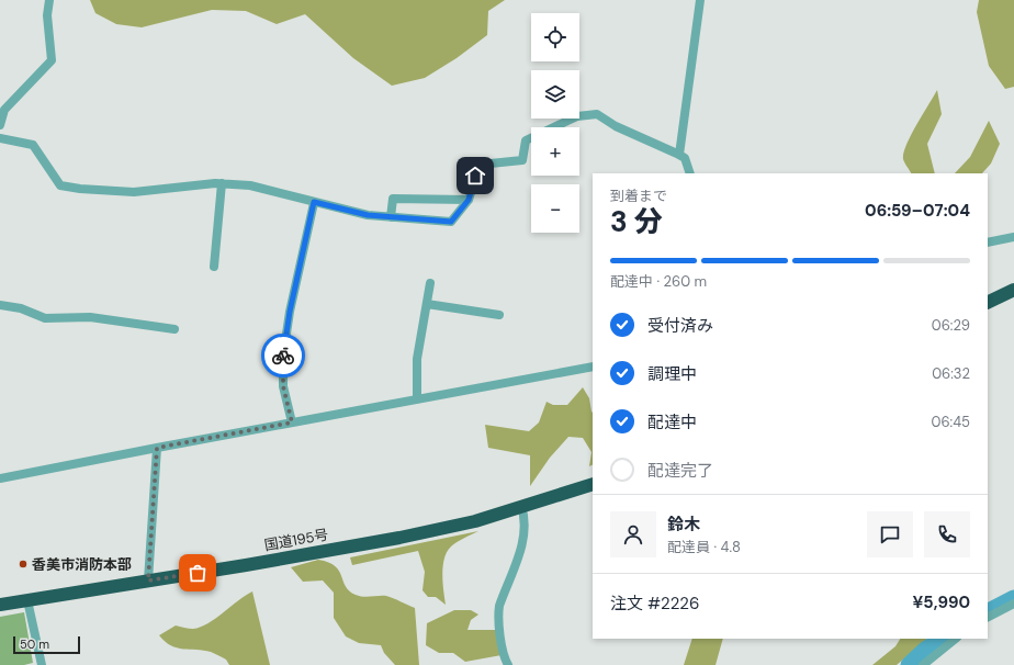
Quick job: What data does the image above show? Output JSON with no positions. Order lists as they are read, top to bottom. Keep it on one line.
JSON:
{"streets":{"highway":["国道195号"]},"places":["香美市消防本部"],"scale_bar":"50 m","page":{"map_buttons":["+","−"],"heading":["3 分","到着まで","06:59–07:04"],"panel":["鈴木","配達員 · 4.8","注文 #2226","¥5,990"],"bar":"配達中 · 260 m","list":[["受付済み","06:29"],["調理中","06:32"],["配達中","06:45"],"配達完了"],"scale":"50 m"}}
